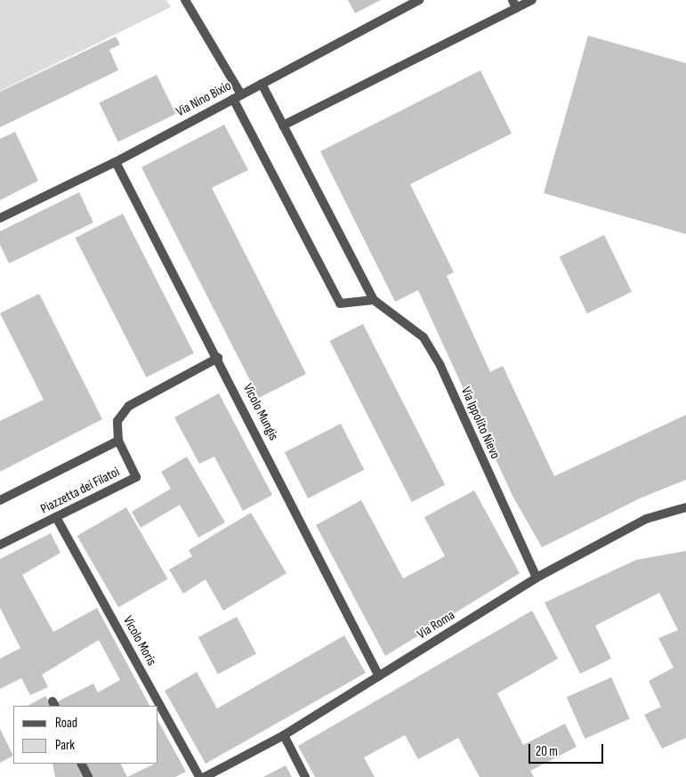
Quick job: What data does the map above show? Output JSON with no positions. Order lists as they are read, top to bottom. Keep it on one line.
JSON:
{"streets":{"street":["Via Nino Bixio","Vicolo Mungis","Via Ippolito Nievo","Piazzetta dei Filatoi","Via Roma","Vicolo Moris"]},"crossings":[["Via Nino Bixio","Vicolo Mungis"],["Via Nino Bixio","Via Ippolito Nievo"],["Vicolo Mungis","Piazzetta dei Filatoi"],["Vicolo Mungis","Via Roma"],["Via Ippolito Nievo","Via Roma"],["Piazzetta dei Filatoi","Vicolo Moris"]],"legend":["Road","Park"],"scale_bar":"20 m"}
